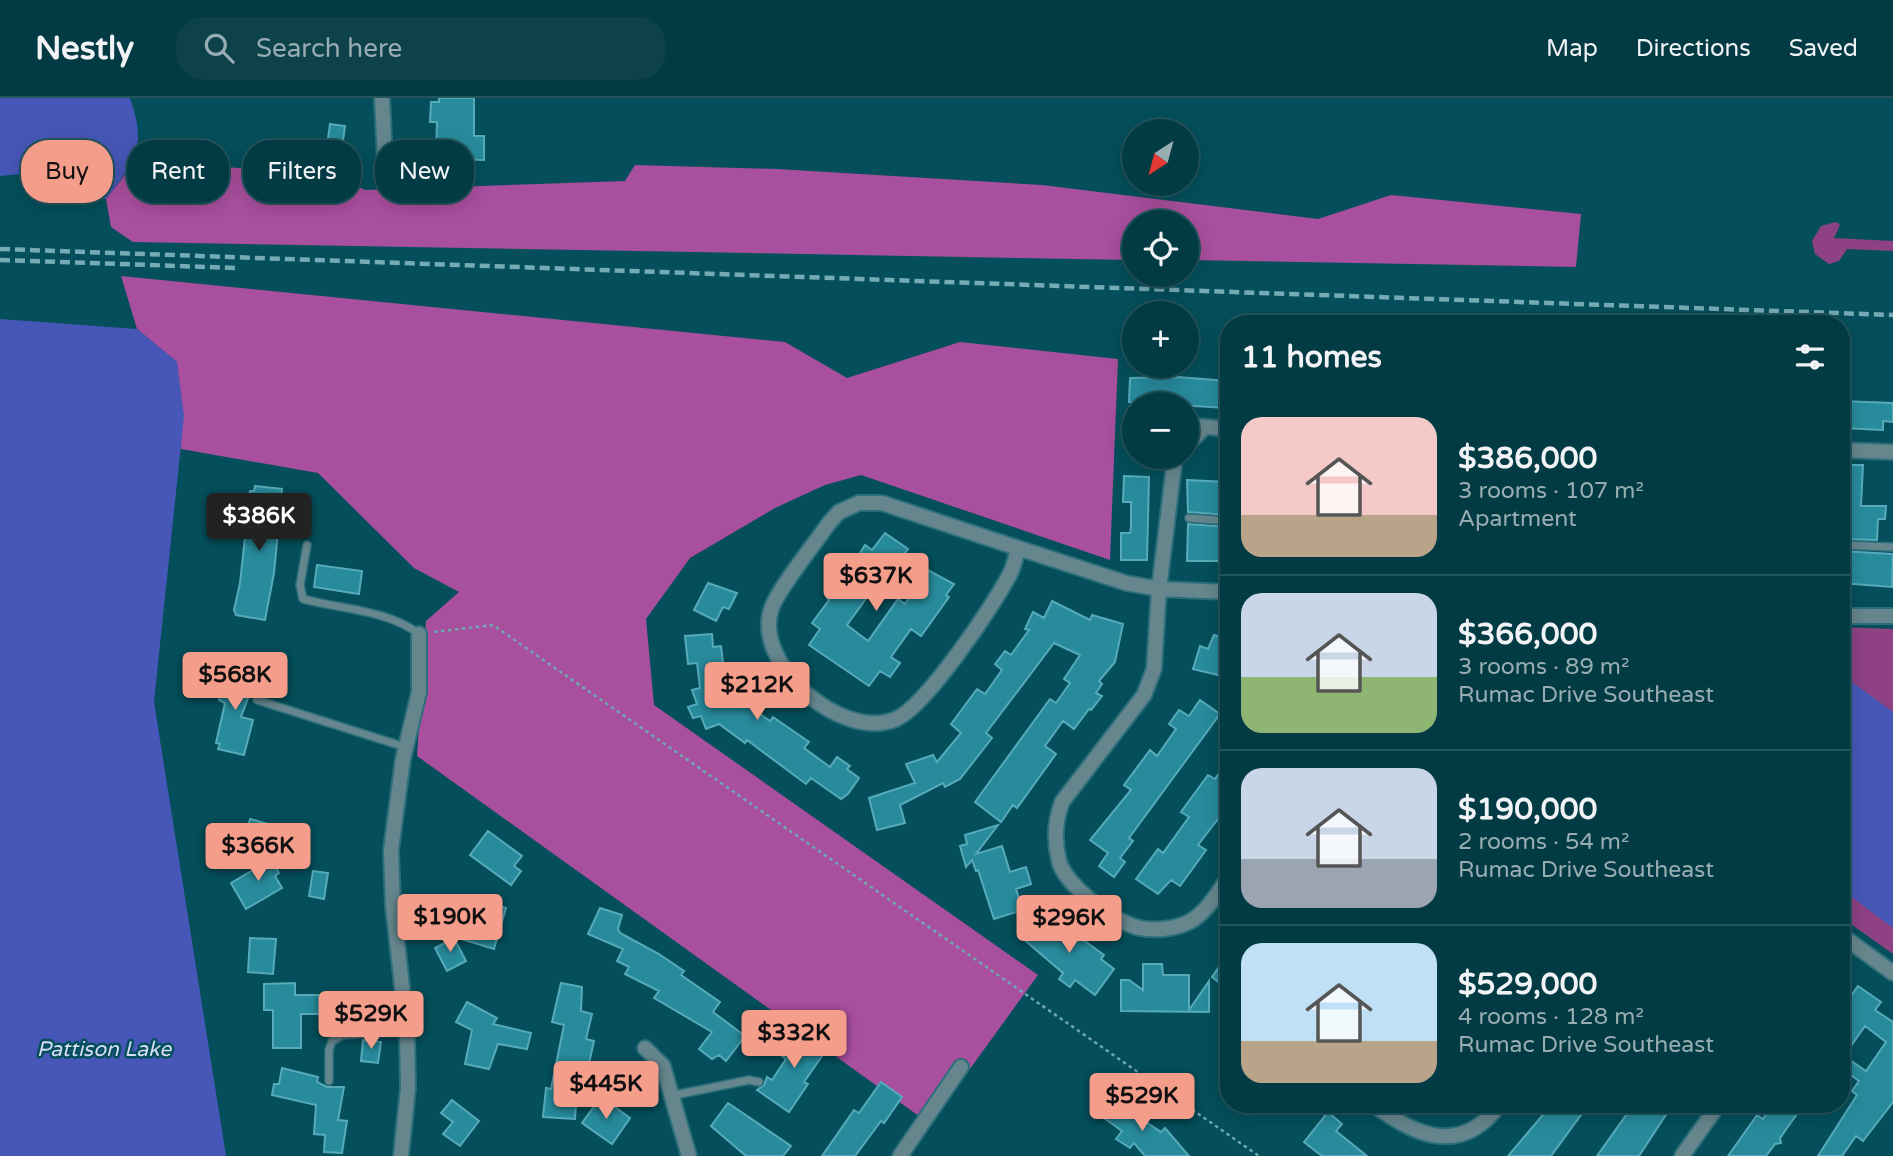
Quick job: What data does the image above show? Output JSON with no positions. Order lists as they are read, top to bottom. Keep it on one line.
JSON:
{"water":["Pattison Lake"],"north":"bottom left","page":{"header":"Nestly","search":"Search here","nav":["Map","Directions","Saved"],"map_buttons":["+","−"],"chip":["Buy","Rent","Filters","New"],"heading":"11 homes","list":[{"name":"$386,000","note":"3 rooms · 107 m² · Apartment"},{"name":"$366,000","note":"3 rooms · 89 m² · Rumac Drive Southeast"},{"name":"$190,000","note":"2 rooms · 54 m² · Rumac Drive Southeast"},{"name":"$529,000","note":"4 rooms · 128 m² · Rumac Drive Southeast"}],"price":["$386K","$637K","$568K","$212K","$366K","$190K","$296K","$529K","$332K","$445K","$529K"]}}
